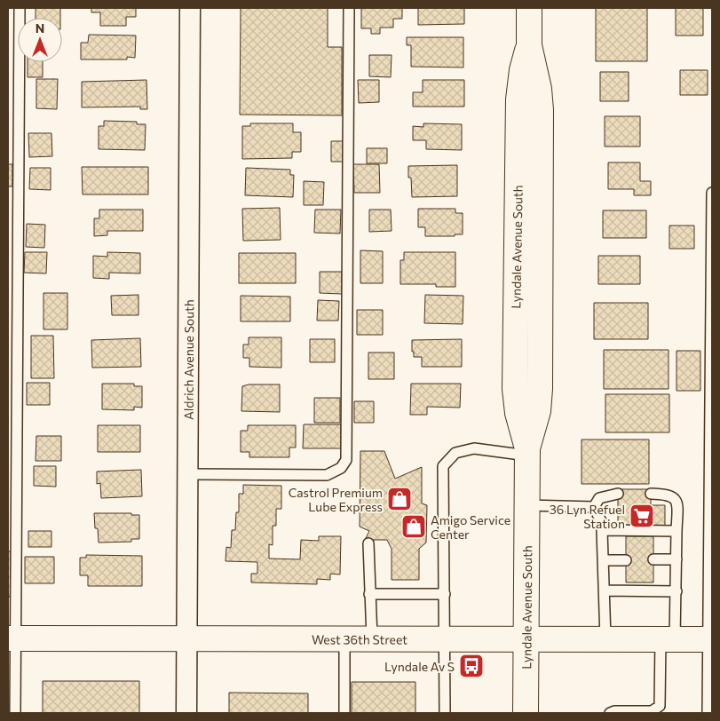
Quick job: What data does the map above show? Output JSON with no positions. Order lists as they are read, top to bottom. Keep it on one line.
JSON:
{"streets":{"main road":["Lyndale Avenue South","West 36th Street"],"street":["Aldrich Avenue South"]},"crossings":[["Lyndale Avenue South","West 36th Street"],["Aldrich Avenue South","West 36th Street"]],"places":{"shop":["Castrol Premium Lube Express","Amigo Service Center"],"supermarket":["36 Lyn Refuel Station"],"bus stop":["Lyndale Av S"]},"north":"top"}
